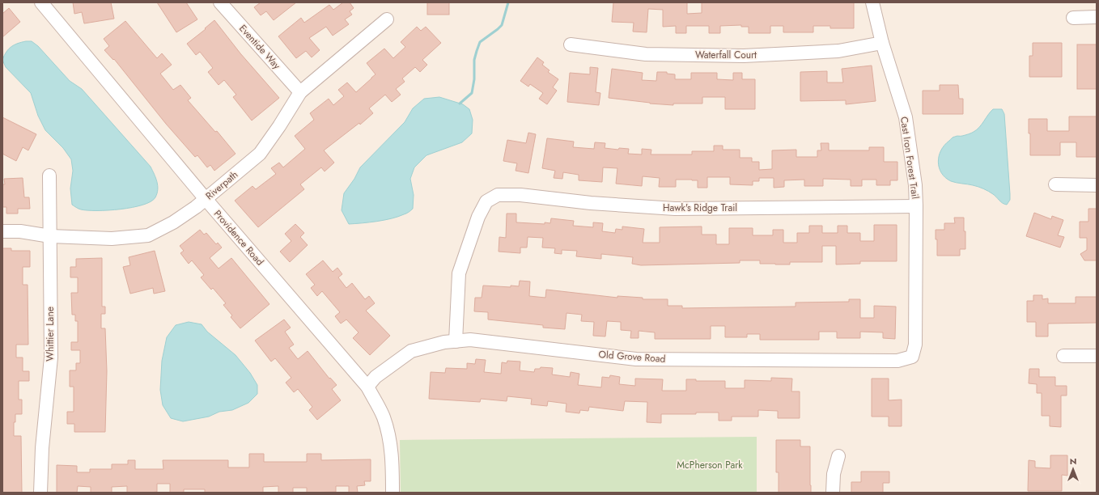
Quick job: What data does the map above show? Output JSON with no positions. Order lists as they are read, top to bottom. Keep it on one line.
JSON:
{"streets":{"street":["Eventide Way","Waterfall Court","Cast Iron Forest Trail","Riverpath","Hawk's Ridge Trail","Providence Road","Whittier Lane","Old Grove Road"]},"crossings":[["Eventide Way","Riverpath"],["Waterfall Court","Cast Iron Forest Trail"],["Cast Iron Forest Trail","Hawk's Ridge Trail"],["Cast Iron Forest Trail","Old Grove Road"],["Riverpath","Providence Road"],["Riverpath","Whittier Lane"],["Hawk's Ridge Trail","Old Grove Road"],["Providence Road","Old Grove Road"]],"parks":["McPherson Park"],"north":"top"}
